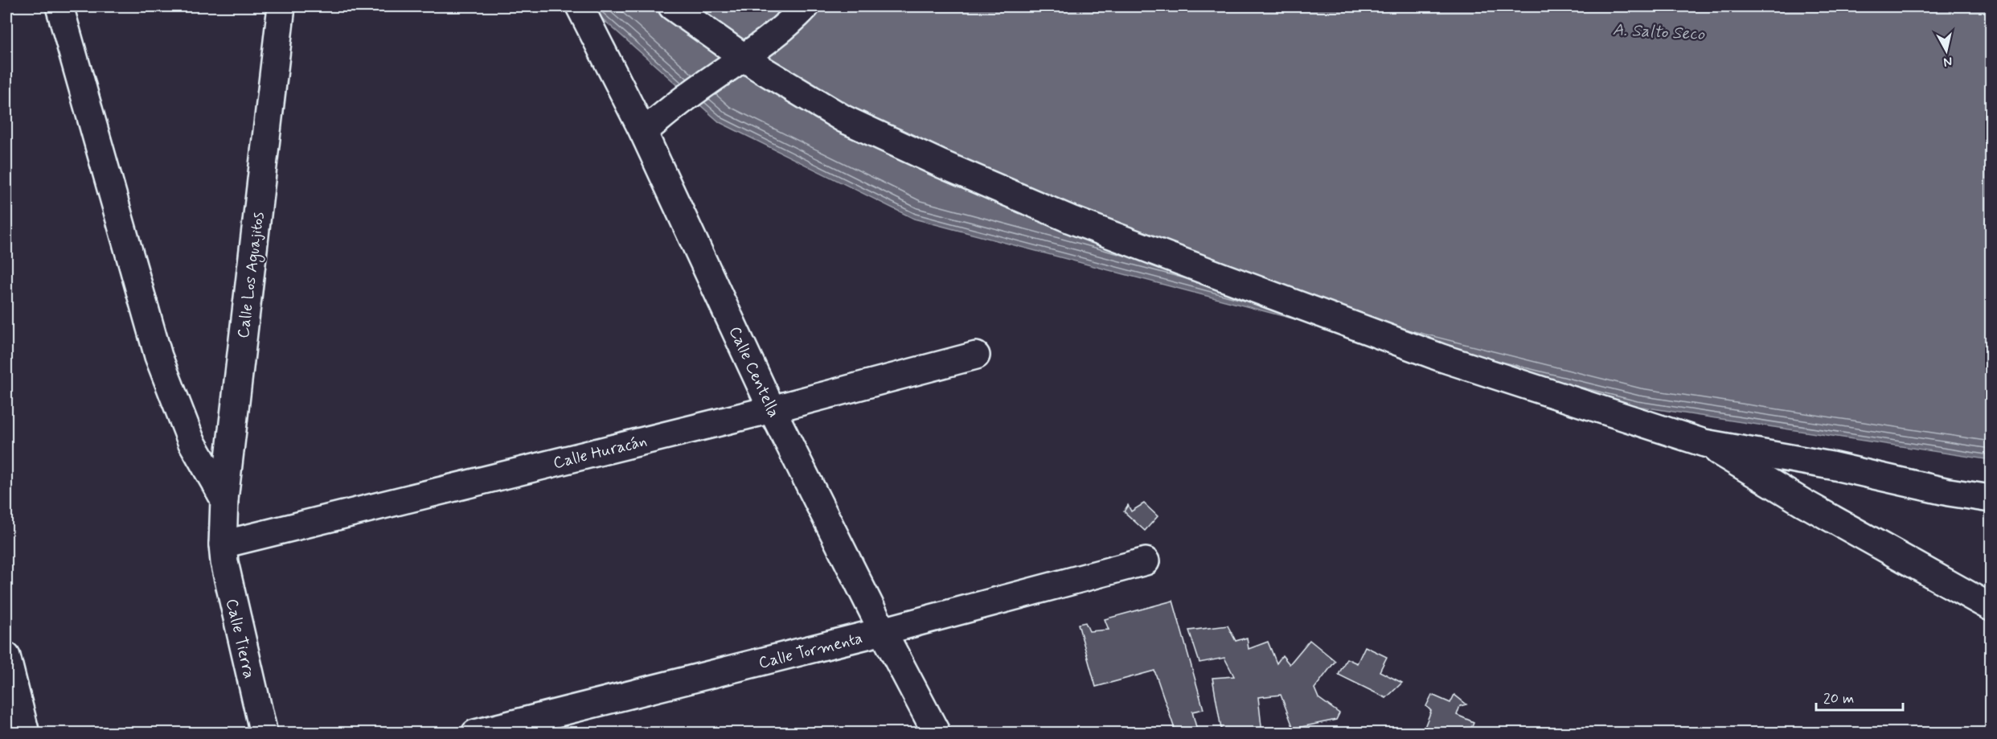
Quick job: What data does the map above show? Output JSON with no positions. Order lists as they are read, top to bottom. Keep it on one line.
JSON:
{"streets":{"street":["Calle Los Aguajitos","Calle Centella","Calle Huracán","Calle Tierra","Calle Tormenta"]},"crossings":[["Calle Los Aguajitos","Calle Huracán"],["Calle Los Aguajitos","Calle Tierra"],["Calle Centella","Calle Huracán"],["Calle Centella","Calle Tormenta"],["Calle Huracán","Calle Tierra"]],"water":["A. Salto Seco"],"scale_bar":"20 m","north":"bottom"}
